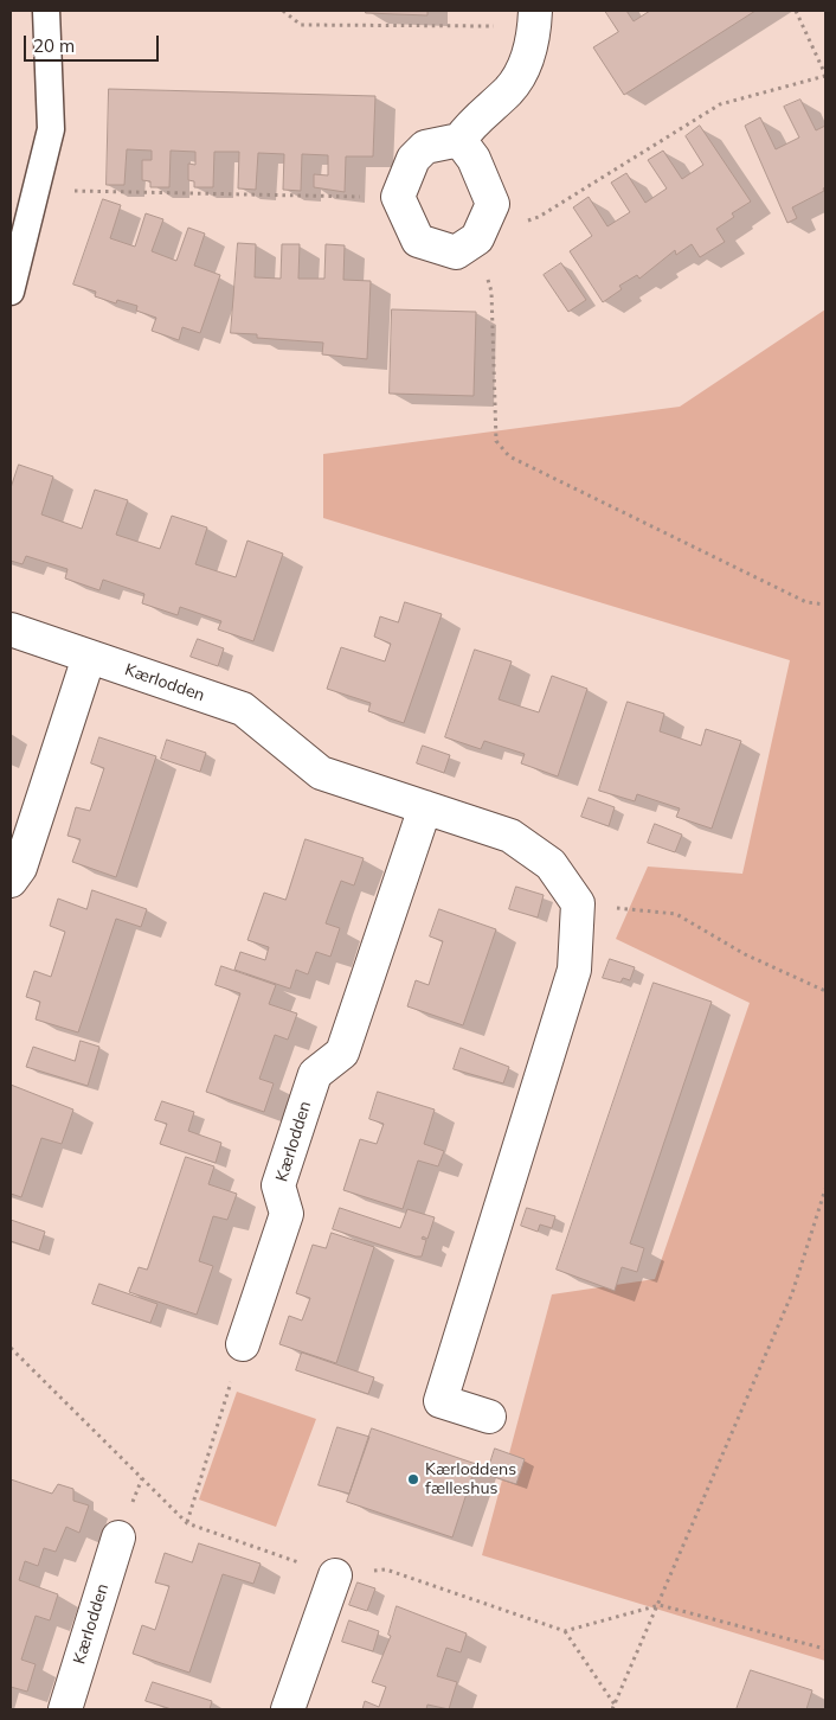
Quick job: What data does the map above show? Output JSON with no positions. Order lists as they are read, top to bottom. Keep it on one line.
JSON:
{"streets":{"street":["Kærlodden"]},"places":["Kærloddens fælleshus"],"scale_bar":"20 m"}
